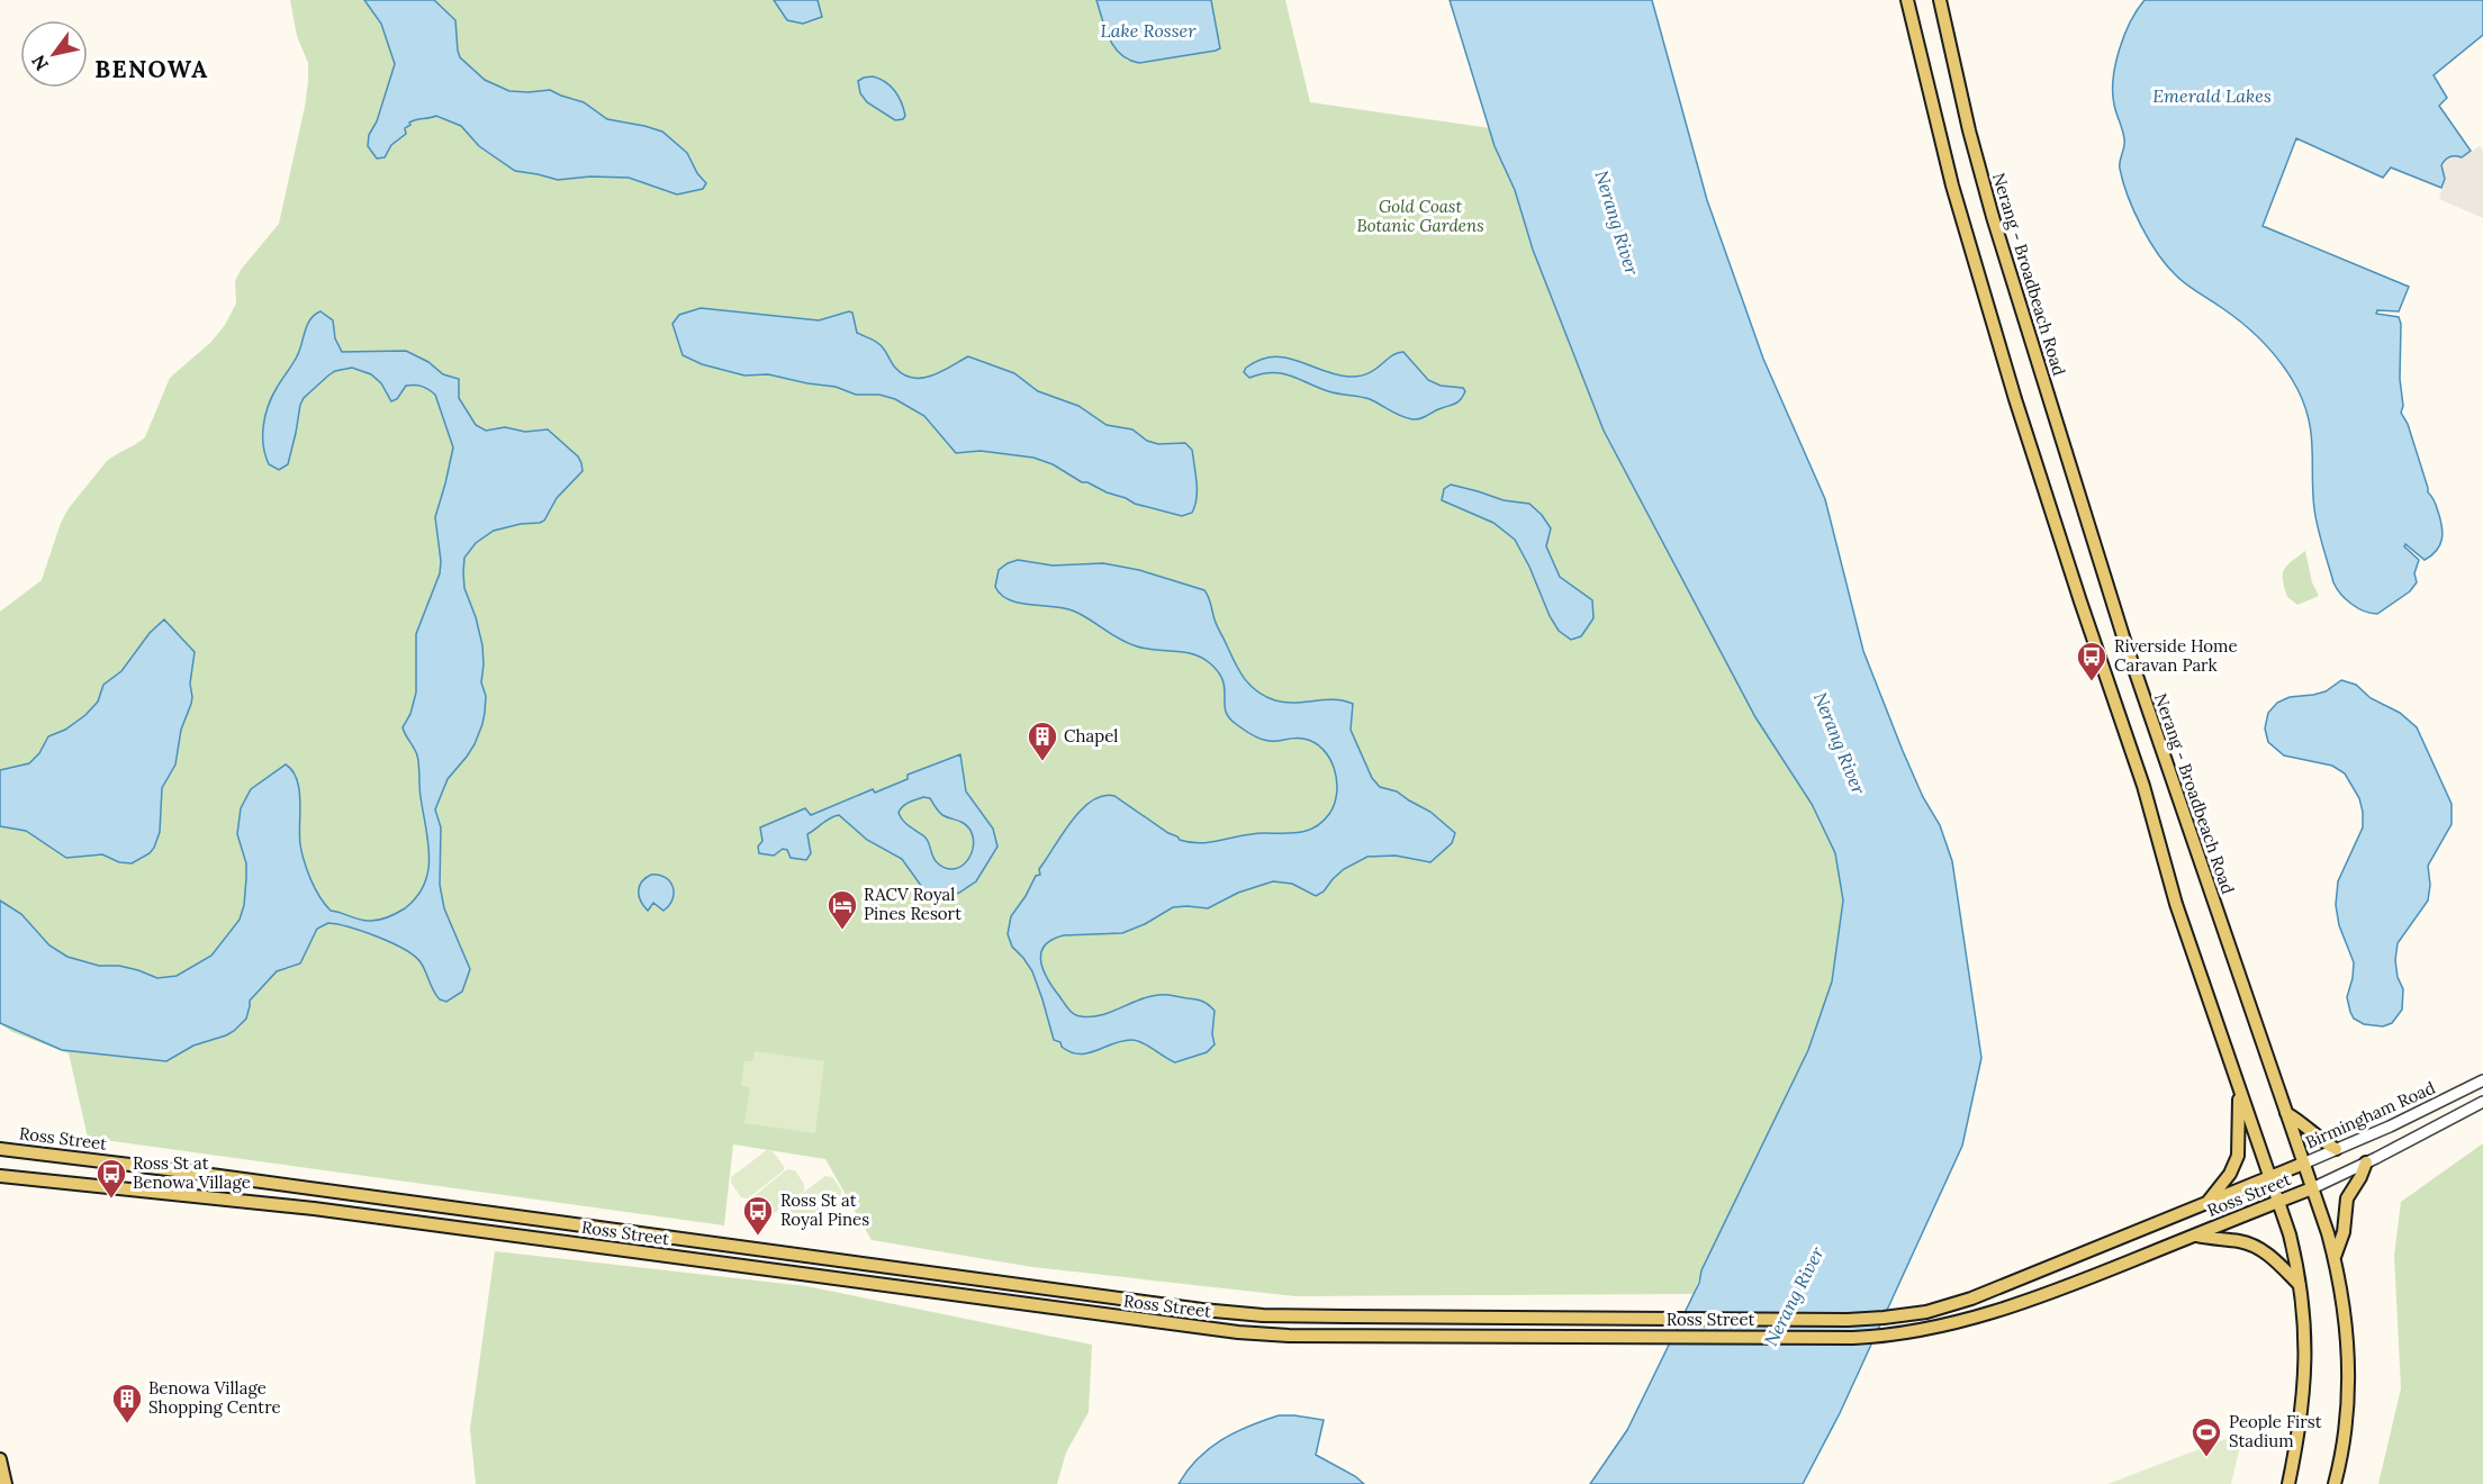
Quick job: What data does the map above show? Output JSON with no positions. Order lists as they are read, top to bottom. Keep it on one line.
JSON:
{"streets":{"main road":["Nerang - Broadbeach Road","Birmingham Road","Ross Street"]},"crossings":[["Nerang - Broadbeach Road","Birmingham Road"],["Nerang - Broadbeach Road","Ross Street"],["Birmingham Road","Ross Street"]],"districts":["BENOWA"],"water":["Lake Rosser","Emerald Lakes","Nerang River"],"parks":["Gold Coast Botanic Gardens"],"places":{"bus stop":["Riverside Home Caravan Park","Ross St at Benowa Village","Ross St at Royal Pines"],"building":["Chapel","Benowa Village Shopping Centre"],"hotel":["RACV Royal Pines Resort"],"sports":["People First Stadium"]},"north":"bottom left"}
